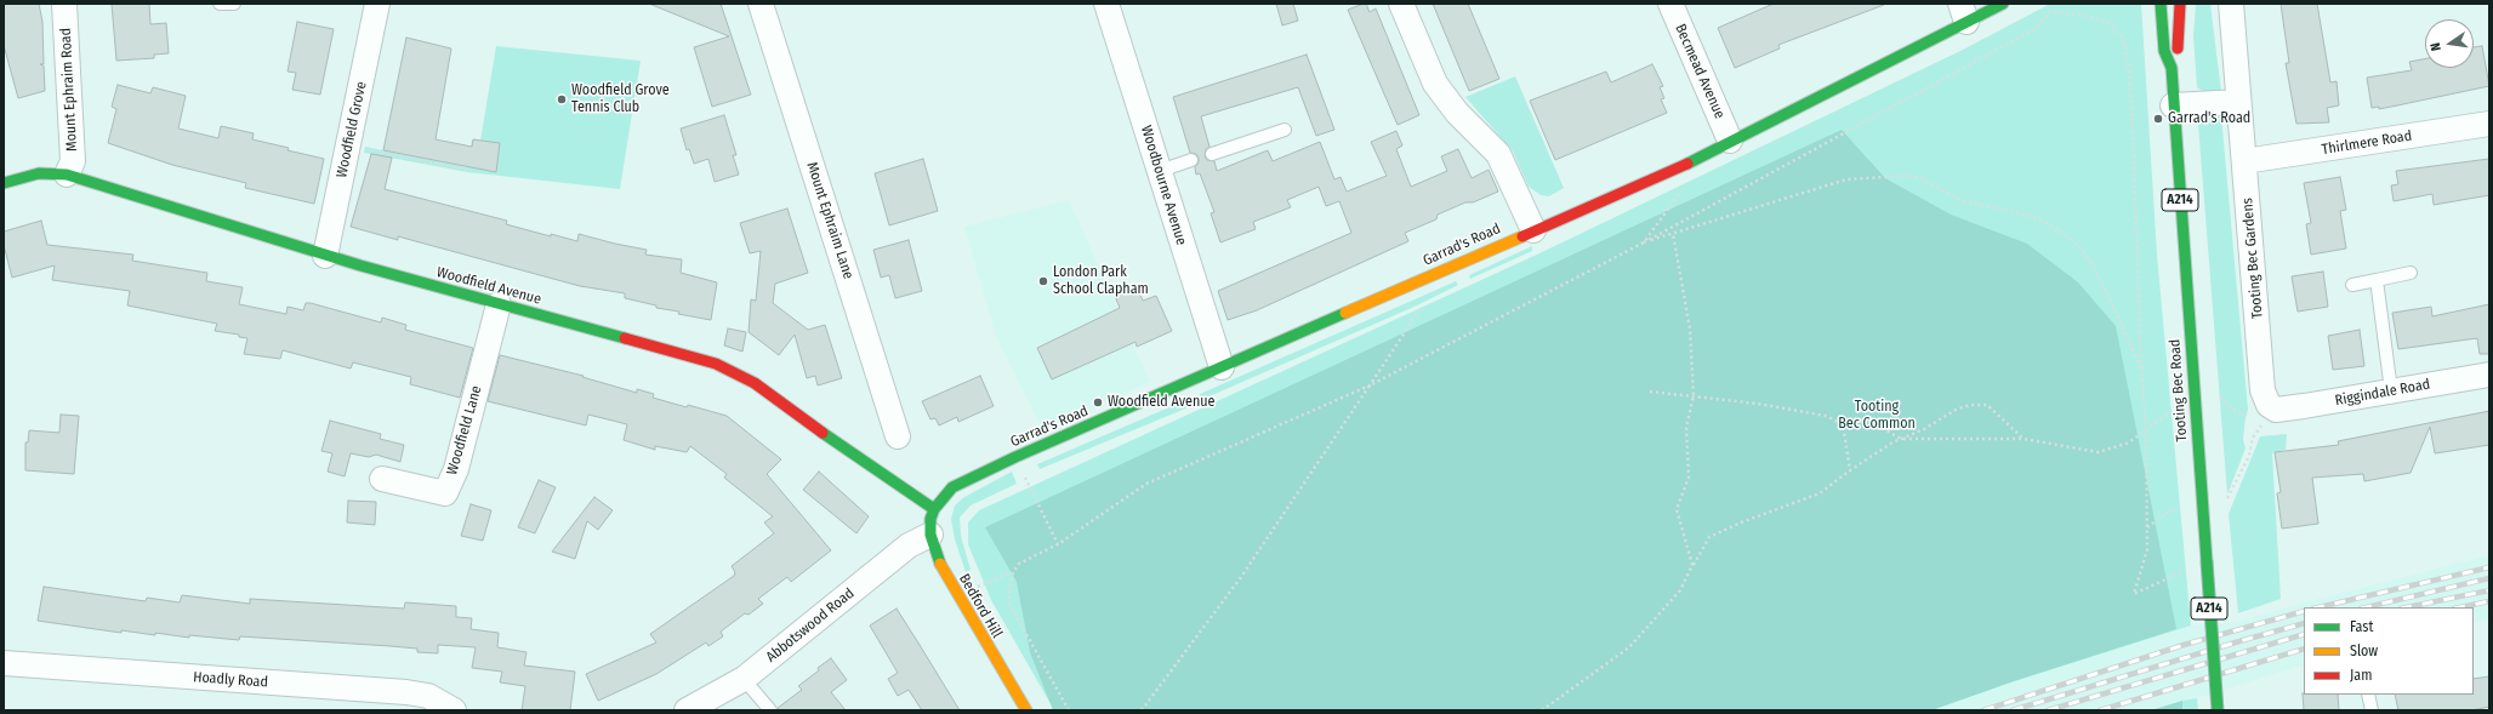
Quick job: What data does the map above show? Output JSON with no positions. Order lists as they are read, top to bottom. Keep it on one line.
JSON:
{"streets":{"main road":["A214","Garrad's Road","Woodfield Avenue","Tooting Bec Road","Bedford Hill"],"street":["Becmead Avenue","Mount Ephraim Road","Woodfield Grove","Thirlmere Road","Woodbourne Avenue","Mount Ephraim Lane","Tooting Bec Gardens","Riggindale Road","Woodfield Lane","Abbotswood Road","Hoadly Road"]},"crossings":[["Becmead Avenue","Garrad's Road"],["Mount Ephraim Road","Woodfield Avenue"],["Woodfield Grove","Woodfield Avenue"],["Thirlmere Road","Tooting Bec Gardens"],["Woodbourne Avenue","Garrad's Road"],["Garrad's Road","Woodfield Avenue"],["Garrad's Road","Bedford Hill"],["Tooting Bec Gardens","Riggindale Road"],["Woodfield Avenue","Woodfield Lane"],["Woodfield Avenue","Bedford Hill"],["Bedford Hill","Abbotswood Road"]],"parks":["Tooting Bec Common"],"places":["Woodfield Grove Tennis Club","Garrad's Road","London Park School Clapham","Woodfield Avenue"],"legend":["Fast","Slow","Jam"],"north":"left"}
